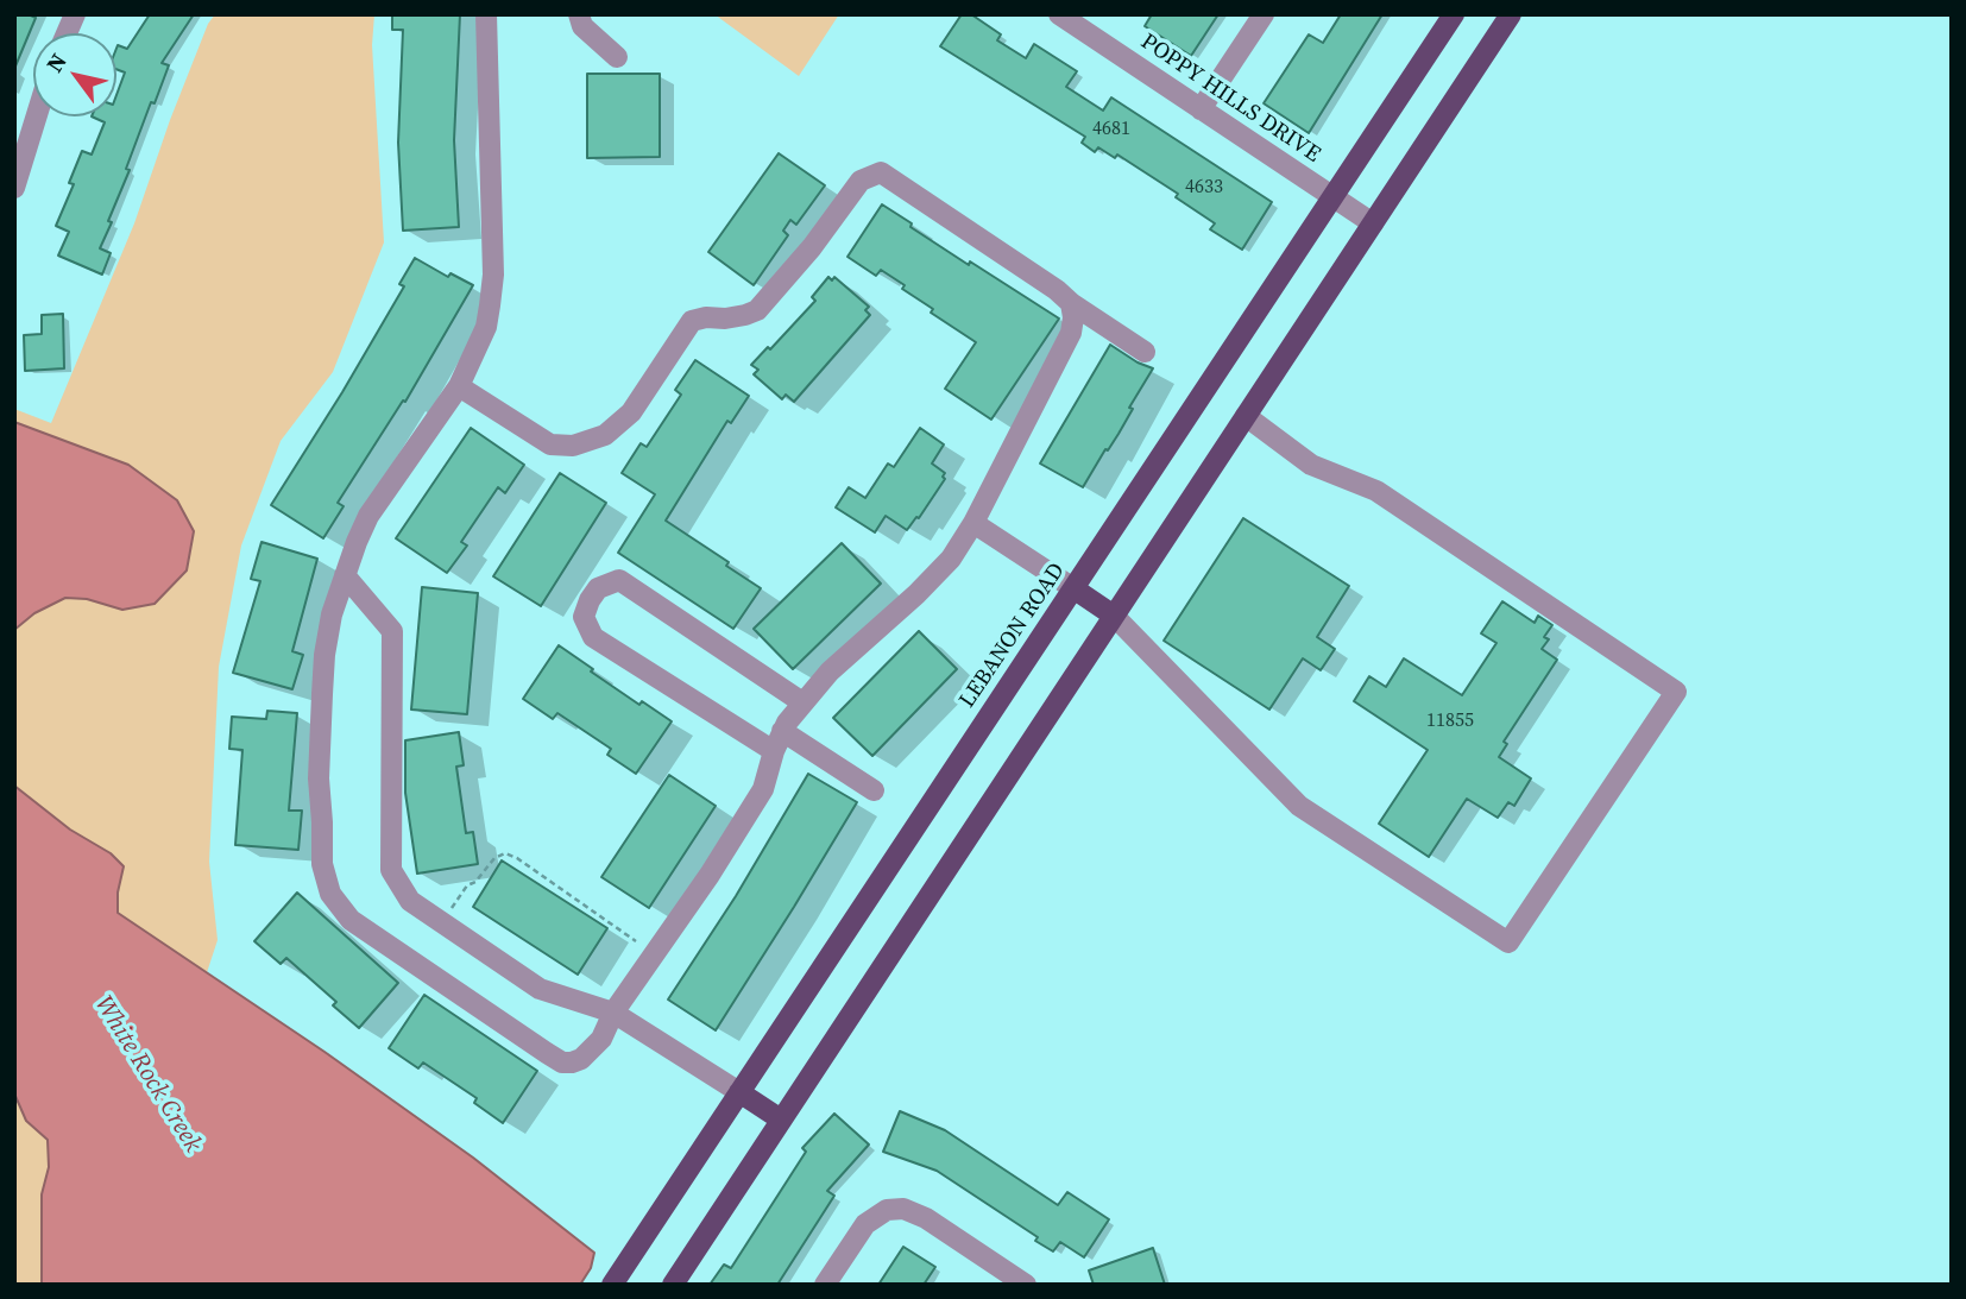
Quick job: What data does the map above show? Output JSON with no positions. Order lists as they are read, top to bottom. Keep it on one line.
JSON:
{"streets":{"main road":["LEBANON ROAD"],"street":["POPPY HILLS DRIVE"]},"crossings":[["POPPY HILLS DRIVE","LEBANON ROAD"]],"water":["White Rock Creek"],"house_numbers":["4681","4633","11855"],"north":"top left"}
